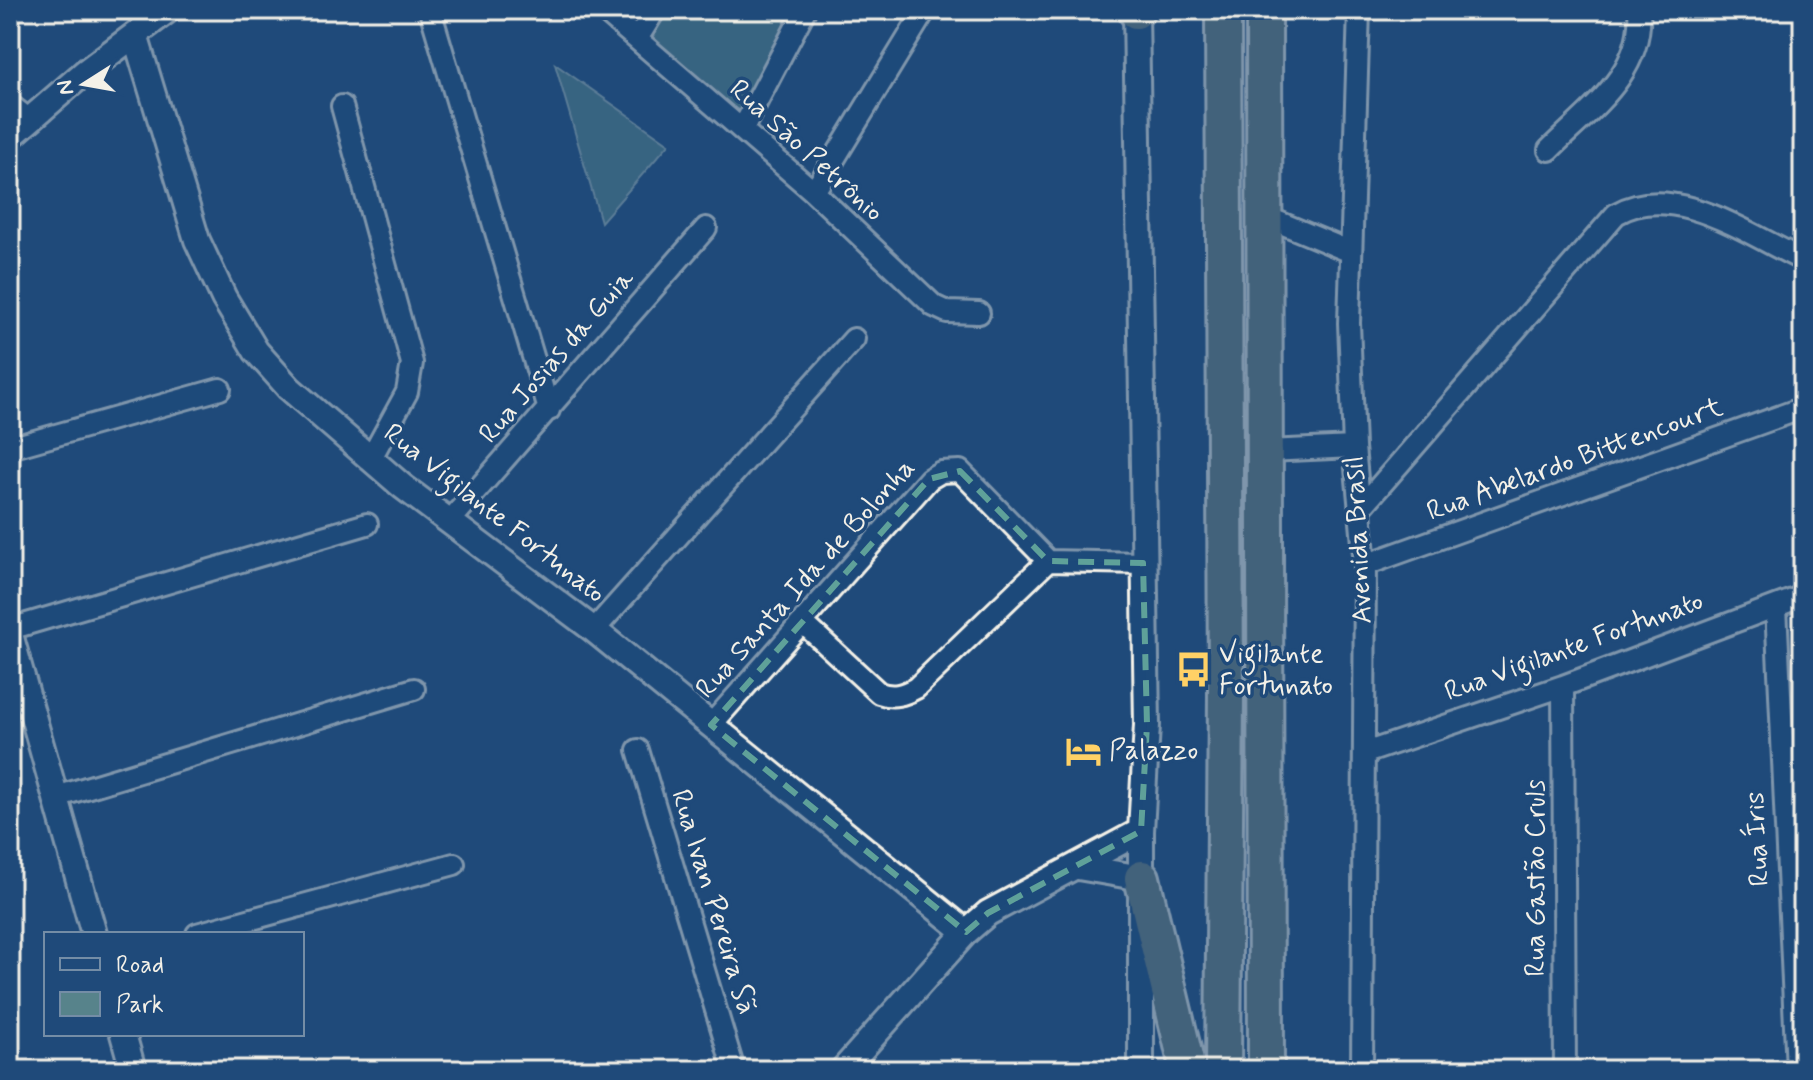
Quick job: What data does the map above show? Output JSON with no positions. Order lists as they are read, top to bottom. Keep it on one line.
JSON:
{"streets":{"street":["Rua São Petrônio","Rua Josias da Guia","Rua Abelardo Bittencourt","Rua Vigilante Fortunato","Avenida Brasil","Rua Santa Ida de Bolonha","Rua Íris","Rua Gastão Cruls","Rua Ivan Pereira Sã"]},"crossings":[["Rua Josias da Guia","Rua Vigilante Fortunato"],["Rua Abelardo Bittencourt","Avenida Brasil"],["Rua Vigilante Fortunato","Avenida Brasil"],["Rua Vigilante Fortunato","Rua Santa Ida de Bolonha"],["Rua Vigilante Fortunato","Rua Íris"],["Rua Vigilante Fortunato","Rua Gastão Cruls"]],"places":{"bus stop":["Vigilante Fortunato"],"hotel":["Palazzo"]},"legend":["Road","Park"],"north":"left"}
